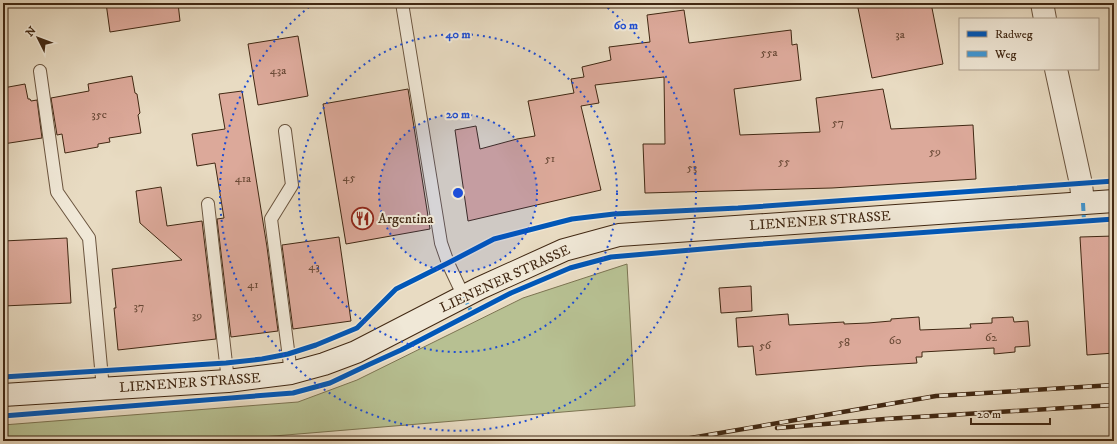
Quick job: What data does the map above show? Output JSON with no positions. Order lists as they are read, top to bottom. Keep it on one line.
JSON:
{"streets":{"street":["LIENENER STRASSE"]},"places":{"restaurant":["Argentina"]},"house_numbers":["3a","55a","43a","35c","57","59","51","55","53","45","41a","43","41","37","39","62","60","58","56"],"legend":["Radweg","Weg"],"scale_bar":"20 m","north":"top left","rings":["60 m","40 m","20 m"]}
